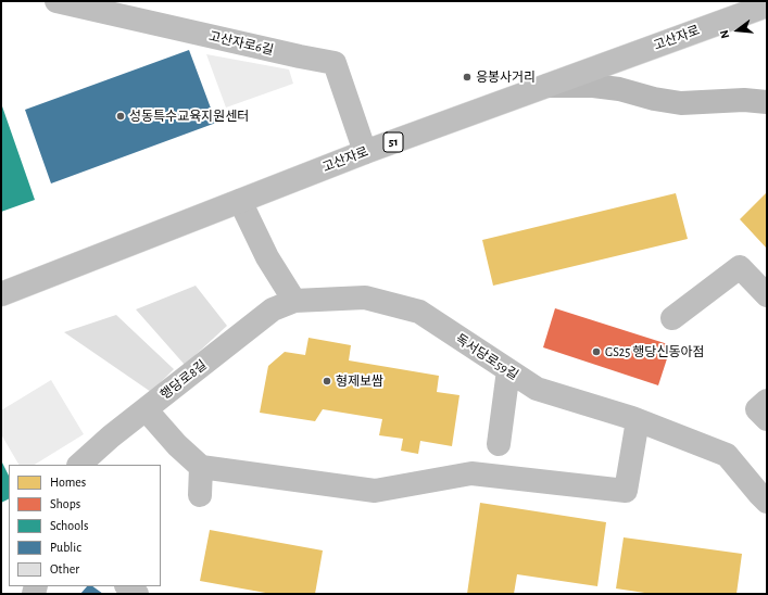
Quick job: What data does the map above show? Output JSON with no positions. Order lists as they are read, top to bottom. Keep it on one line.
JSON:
{"streets":{"street":["고산자로","고산자로6길","51","독서당로59길","행당로8길"]},"crossings":[["고산자로","고산자로6길"],["독서당로59길","행당로8길"]],"places":["응봉사거리","성동특수교육지원센터","GS25 행당신동아점","형제보쌈"],"legend":["Homes","Shops","Schools","Public","Other"],"north":"left"}
